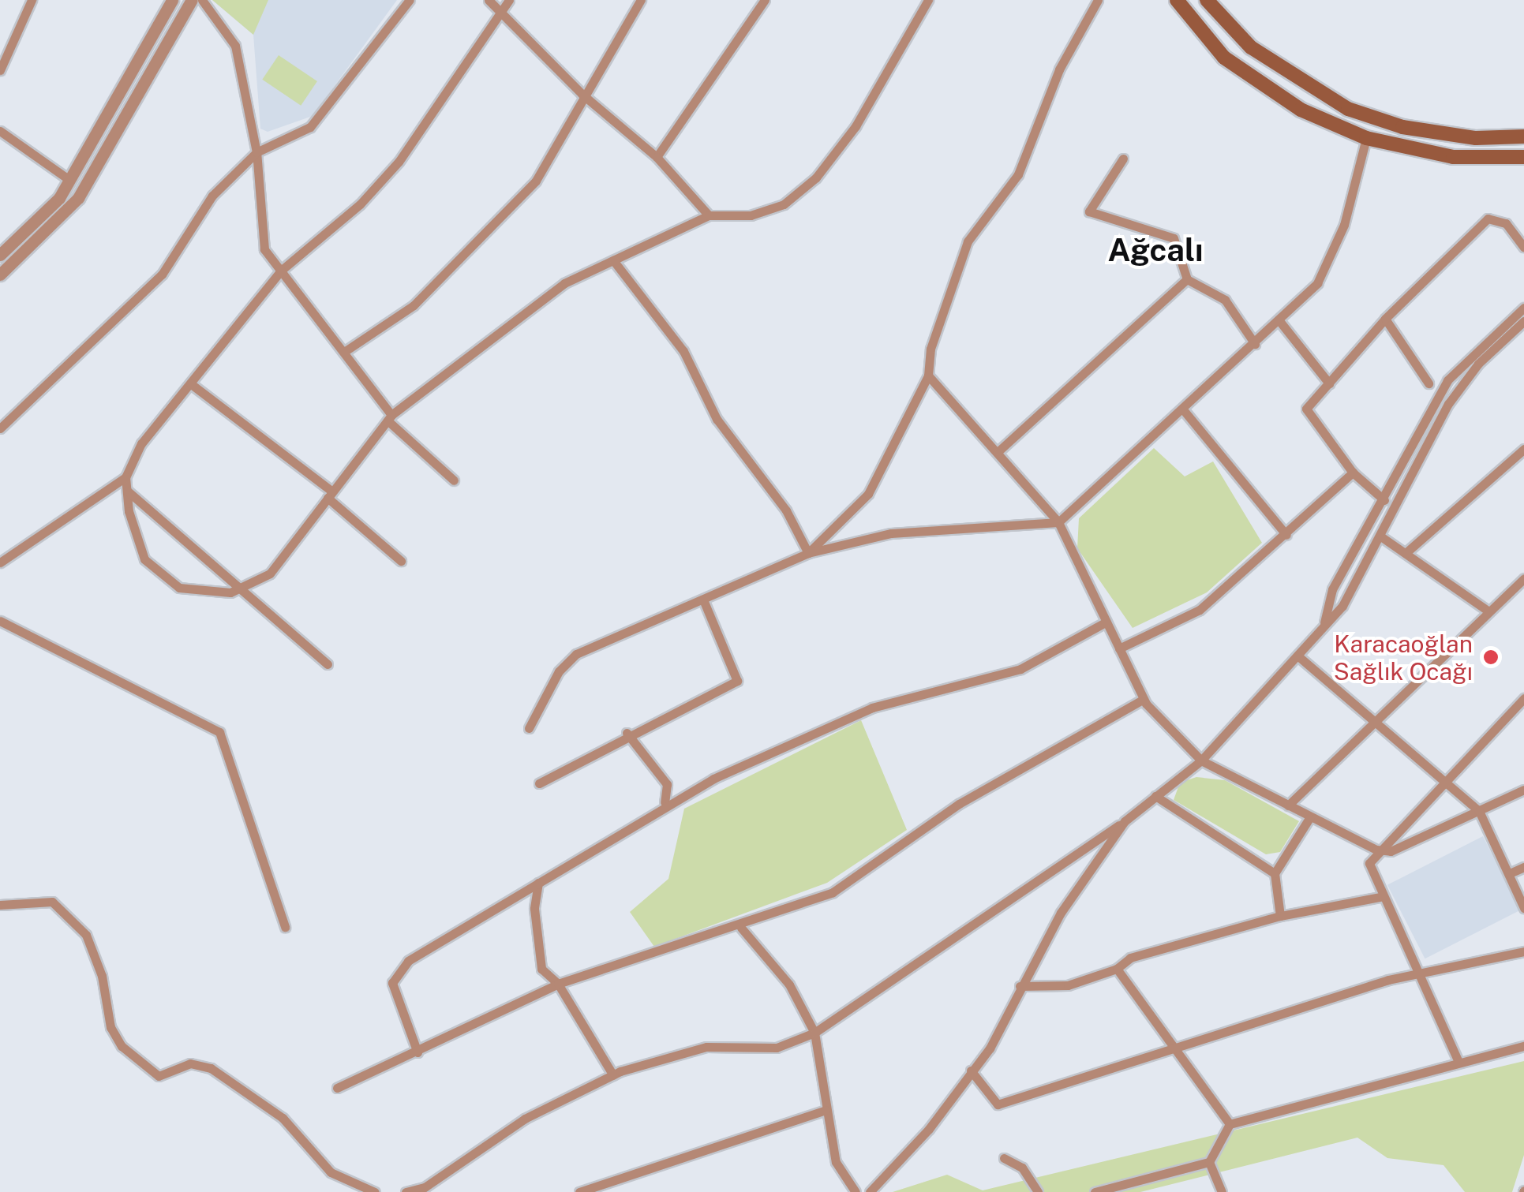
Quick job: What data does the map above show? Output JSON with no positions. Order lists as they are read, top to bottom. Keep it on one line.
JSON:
{"districts":["Ağcalı"],"places":["Karacaoğlan Sağlık Ocağı"]}
